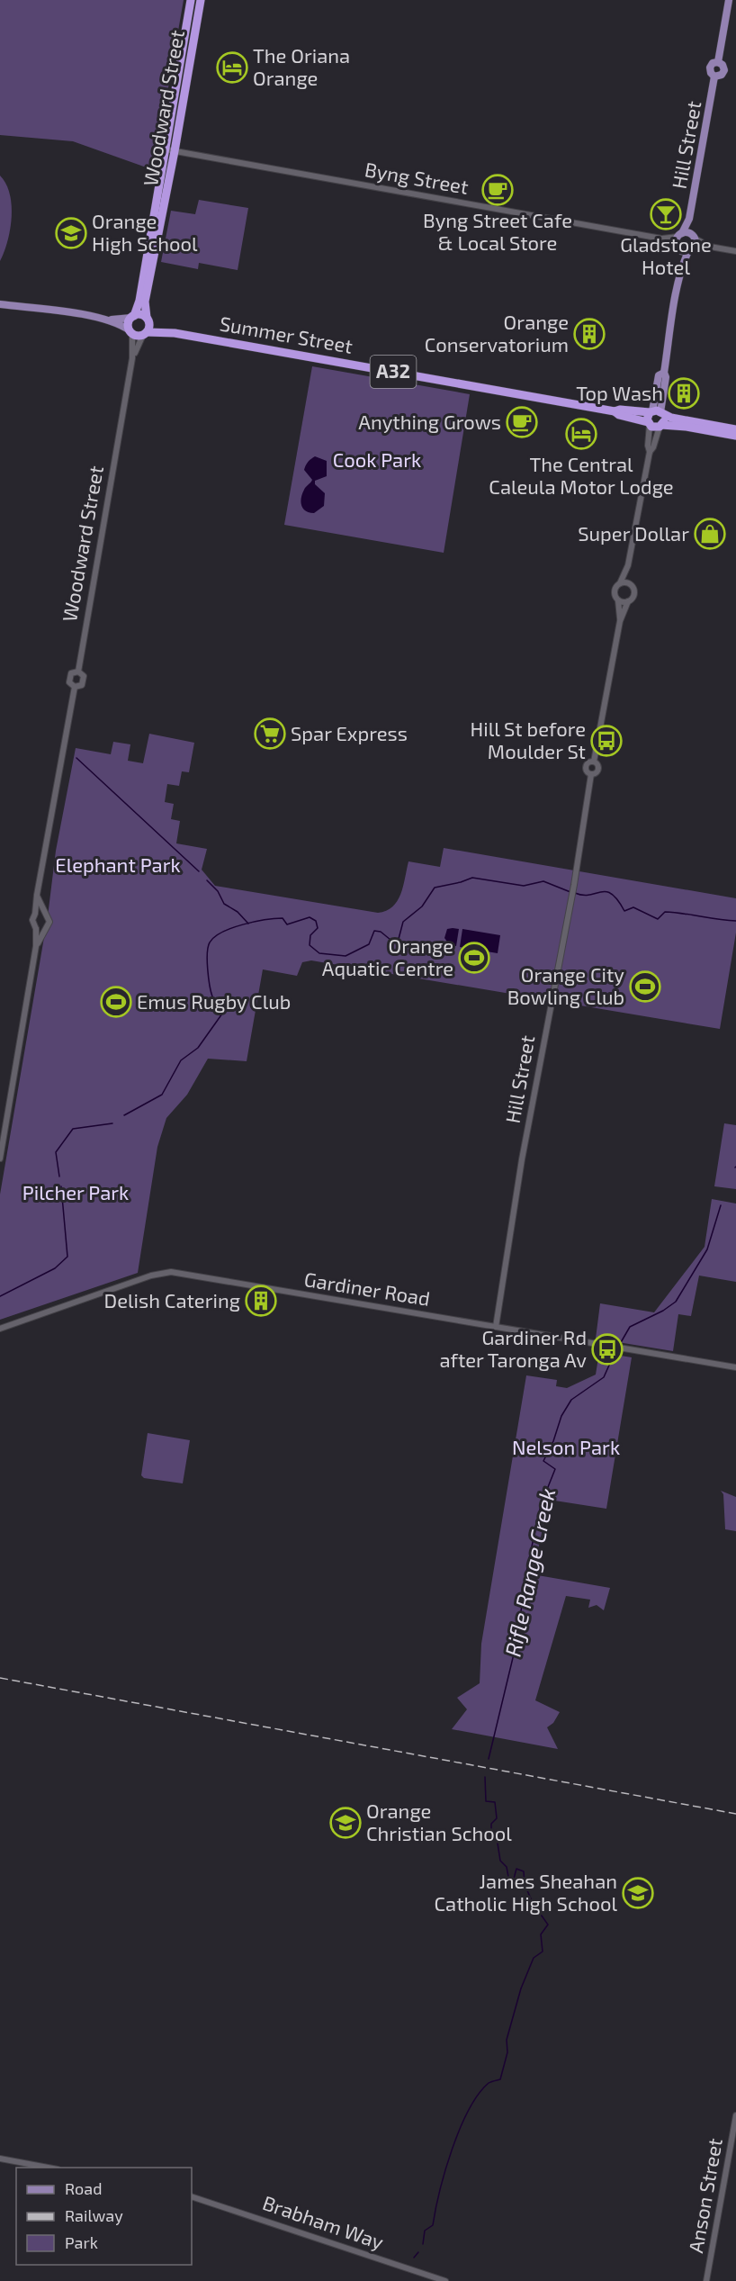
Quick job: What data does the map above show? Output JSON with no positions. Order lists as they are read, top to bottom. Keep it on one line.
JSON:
{"streets":{"highway":["Woodward Street","Summer Street","A32"],"main road":["Hill Street"],"street":["Byng Street","Gardiner Road","Anson Street","Brabham Way"]},"crossings":[["Woodward Street","Byng Street"],["Woodward Street","Summer Street"],["Woodward Street","A32"],["Hill Street","Byng Street"],["Hill Street","Gardiner Road"],["Summer Street","A32"]],"water":["Rifle Range Creek"],"parks":["Cook Park","Elephant Park","Pilcher Park","Nelson Park"],"places":{"hotel":["The Oriana Orange","The Central Caleula Motor Lodge"],"cafe":["Byng Street Cafe & Local Store","Anything Grows"],"bar":["Gladstone Hotel"],"school or university":["Orange High School","Orange Christian School","James Sheahan Catholic High School"],"building":["Orange Conservatorium","Top Wash","Delish Catering"],"shop":["Super Dollar"],"supermarket":["Spar Express"],"bus stop":["Hill St before Moulder St","Gardiner Rd after Taronga Av"],"sports":["Orange Aquatic Centre","Orange City Bowling Club","Emus Rugby Club"]},"legend":["Road","Railway","Park"]}
